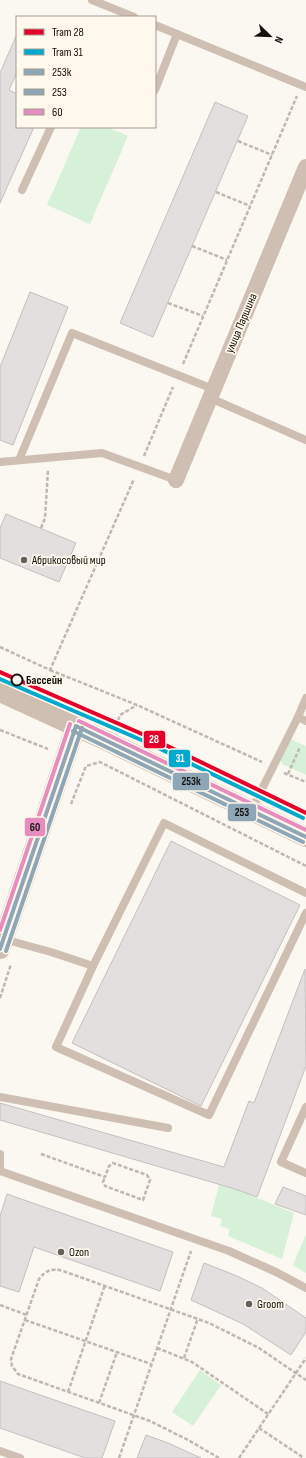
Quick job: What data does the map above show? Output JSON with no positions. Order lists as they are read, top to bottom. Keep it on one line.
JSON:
{"streets":{"street":["улица Паршина"]},"places":["Абрикосовый мир","Бассейн","Ozon","Groom"],"lines":["tram line 28","tram line 31","transit line 60","transit line 253к","transit line 253"],"legend":["Tram 28","Tram 31","253к","253","60"],"north":"bottom right"}
